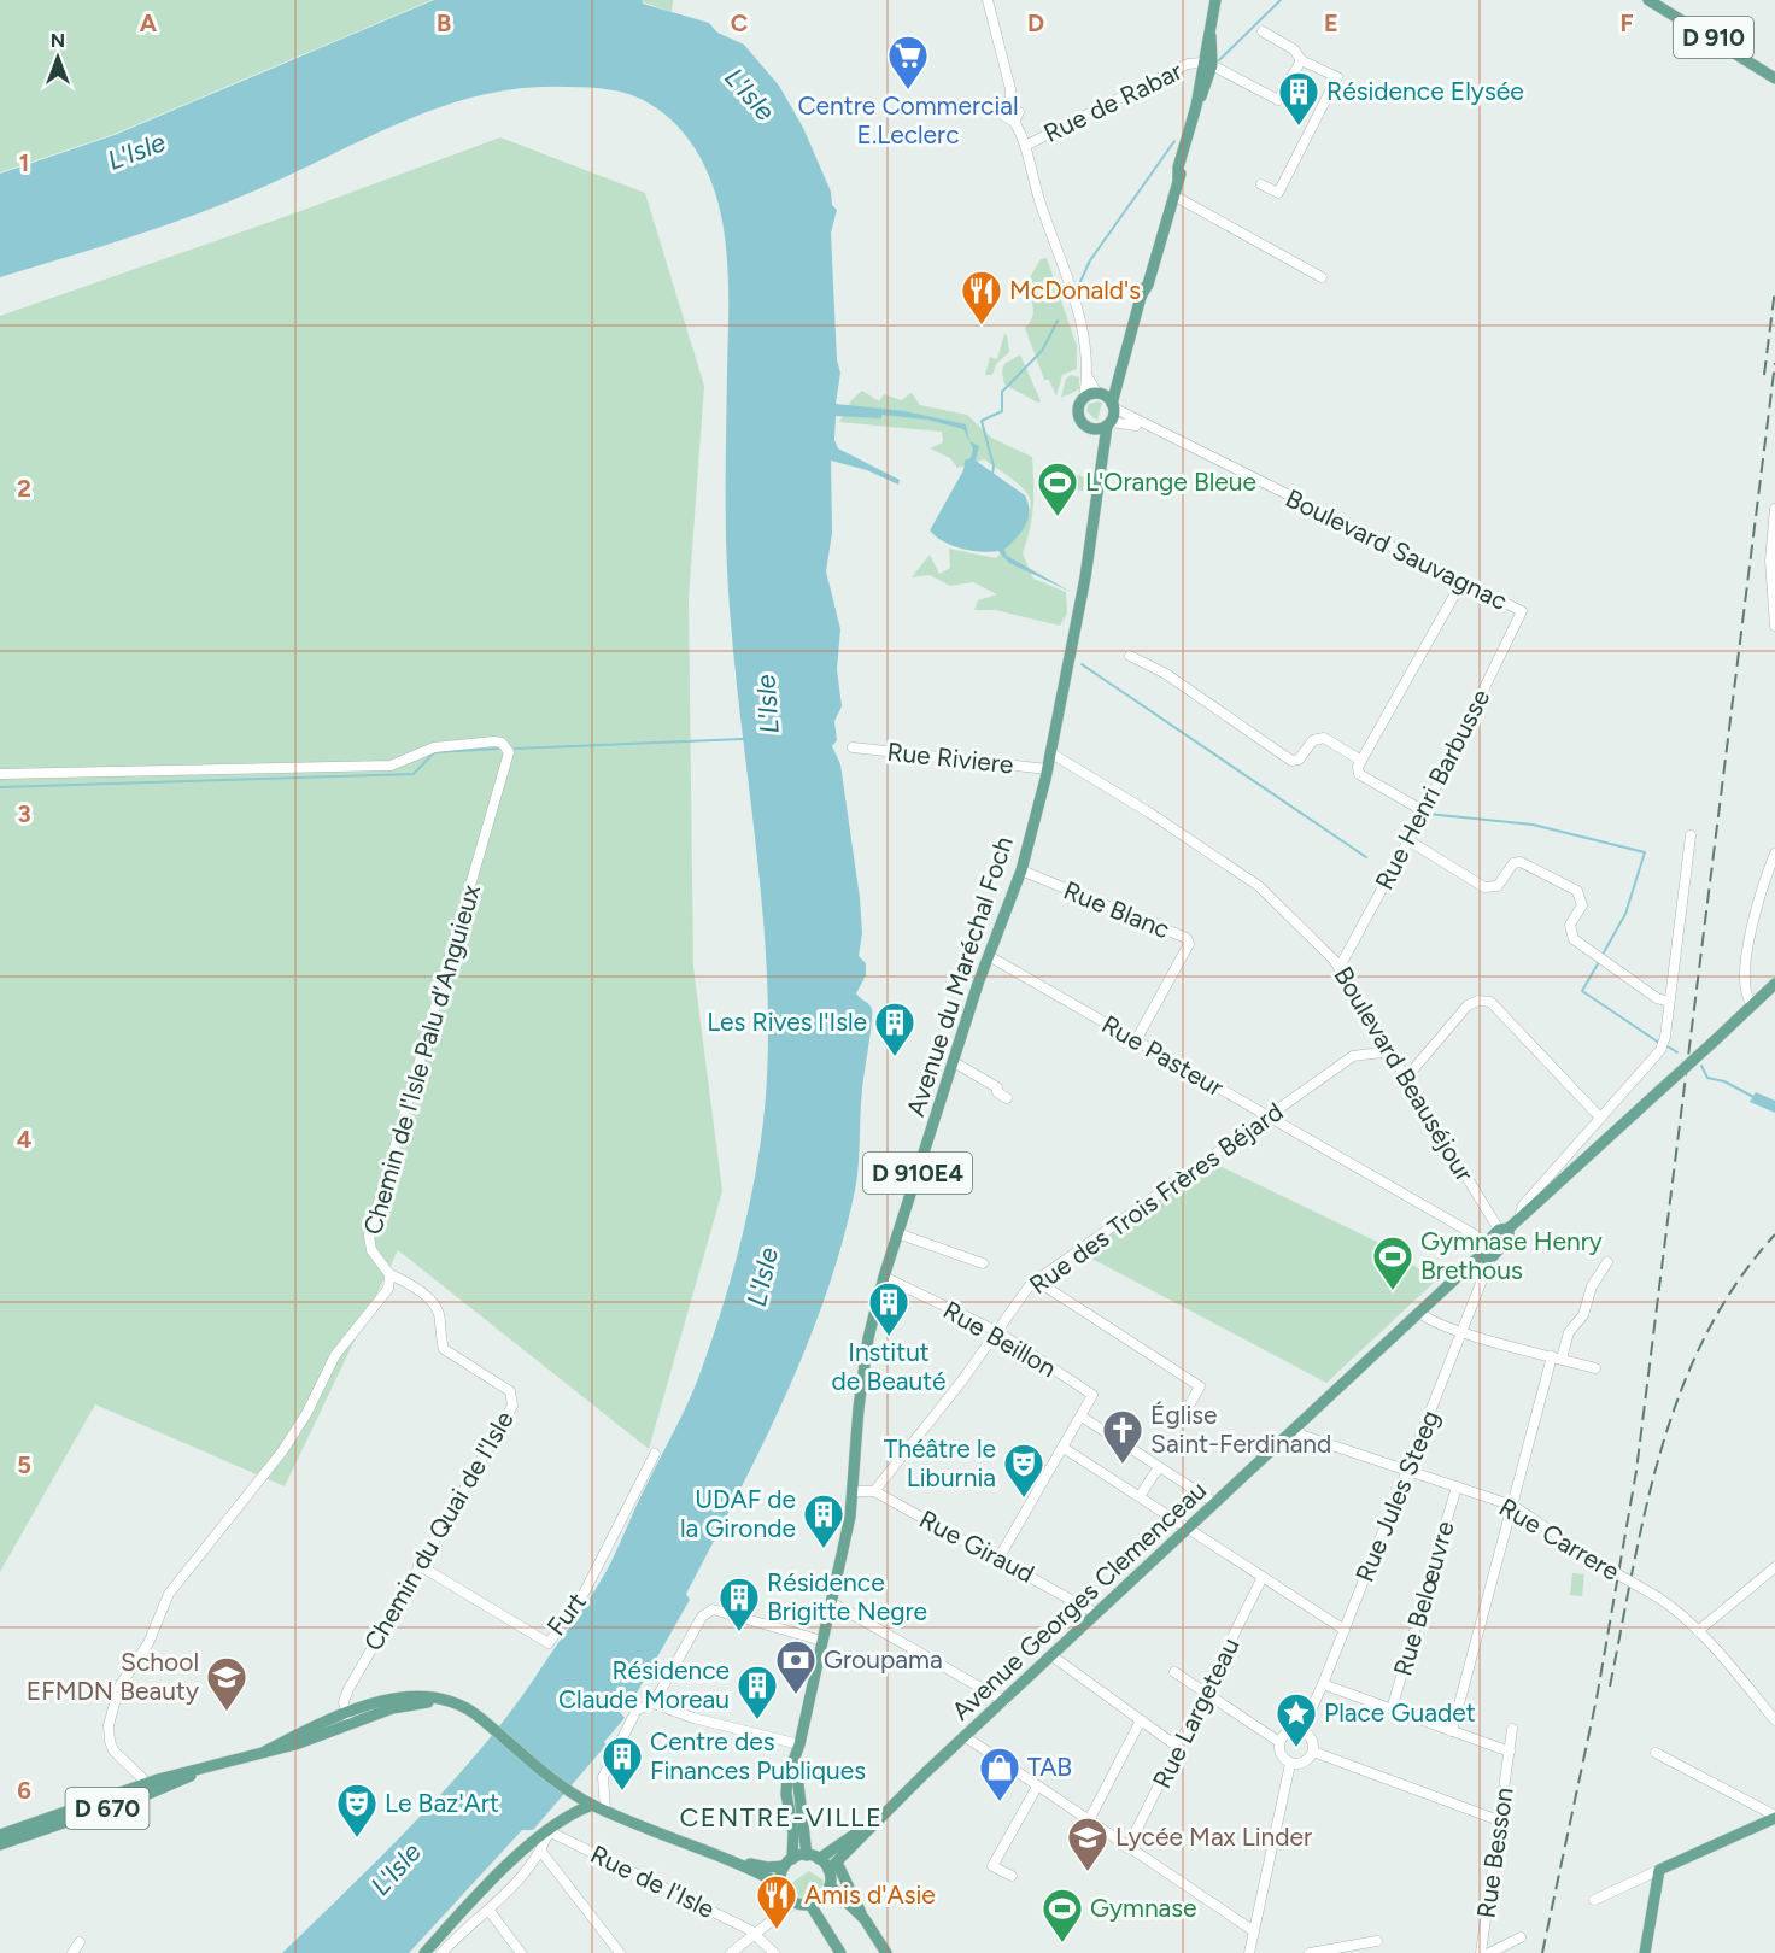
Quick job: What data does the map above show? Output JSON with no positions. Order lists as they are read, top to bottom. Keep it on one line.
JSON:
{"streets":{"main road":["D 910","Avenue du Maréchal Foch","D 910E4","Avenue Georges Clemenceau","D 670"],"street":["Rue de Rabar","Boulevard Sauvagnac","Rue Riviere","Rue Henri Barbusse","Rue Blanc","Rue Pasteur","Chemin de l'Isle Palu d’Anguieux","Boulevard Beauséjour","Rue des Trois Frères Béjard","Rue Beillon","Rue Jules Steeg","Chemin du Quai de l'Isle","Rue Carrere","Rue Giraud","Rue Belœuvre","Furt","Rue Largeteau","Rue Besson","Rue de l'Isle"]},"crossings":[["Boulevard Sauvagnac","Rue Henri Barbusse"],["Boulevard Sauvagnac","Avenue du Maréchal Foch"],["Rue Riviere","Avenue du Maréchal Foch"],["Rue Henri Barbusse","Boulevard Beauséjour"],["Rue Blanc","Avenue du Maréchal Foch"],["Rue Blanc","Rue Pasteur"],["Avenue du Maréchal Foch","Rue Pasteur"],["Avenue du Maréchal Foch","Boulevard Beauséjour"],["Avenue du Maréchal Foch","Rue Beillon"],["Avenue du Maréchal Foch","Rue Giraud"],["Avenue du Maréchal Foch","Avenue Georges Clemenceau"],["Avenue du Maréchal Foch","D 670"],["Rue Pasteur","Rue des Trois Frères Béjard"],["Rue Pasteur","Avenue Georges Clemenceau"],["Chemin de l'Isle Palu d’Anguieux","Chemin du Quai de l'Isle"],["Chemin de l'Isle Palu d’Anguieux","D 670"],["Boulevard Beauséjour","Rue des Trois Frères Béjard"],["Boulevard Beauséjour","Avenue Georges Clemenceau"],["Rue des Trois Frères Béjard","Rue Beillon"],["Rue des Trois Frères Béjard","Rue Giraud"],["Rue Jules Steeg","Rue Carrere"],["Rue Jules Steeg","Avenue Georges Clemenceau"],["Rue Jules Steeg","Rue Besson"],["Chemin du Quai de l'Isle","Furt"],["Chemin du Quai de l'Isle","D 670"],["Rue Carrere","Rue Belœuvre"],["Rue Carrere","Avenue Georges Clemenceau"],["Rue Giraud","Avenue Georges Clemenceau"],["Rue Belœuvre","Rue Besson"],["Avenue Georges Clemenceau","D 670"]],"districts":["CENTRE-VILLE"],"water":["L'Isle"],"places":{"supermarket":["Centre Commercial E.Leclerc"],"building":["Résidence Elysée","Les Rives l'Isle","Institut de Beauté","UDAF de la Gironde","Résidence Brigitte Negre","Résidence Claude Moreau","Centre des Finances Publiques"],"restaurant":["McDonald's","Amis d'Asie"],"sports":["L'Orange Bleue","Gymnase Henry Brethous","Gymnase"],"church":["Église Saint-Ferdinand"],"theatre":["Théâtre le Liburnia","Le Baz'Art"],"bank":["Groupama"],"school or university":["School EFMDN Beauty","Lycée Max Linder"],"place":["Place Guadet"],"shop":["TAB"]},"north":"top","grid":{"columns":["A","B","C","D","E","F"],"rows":["1","2","3","4","5","6"]}}
